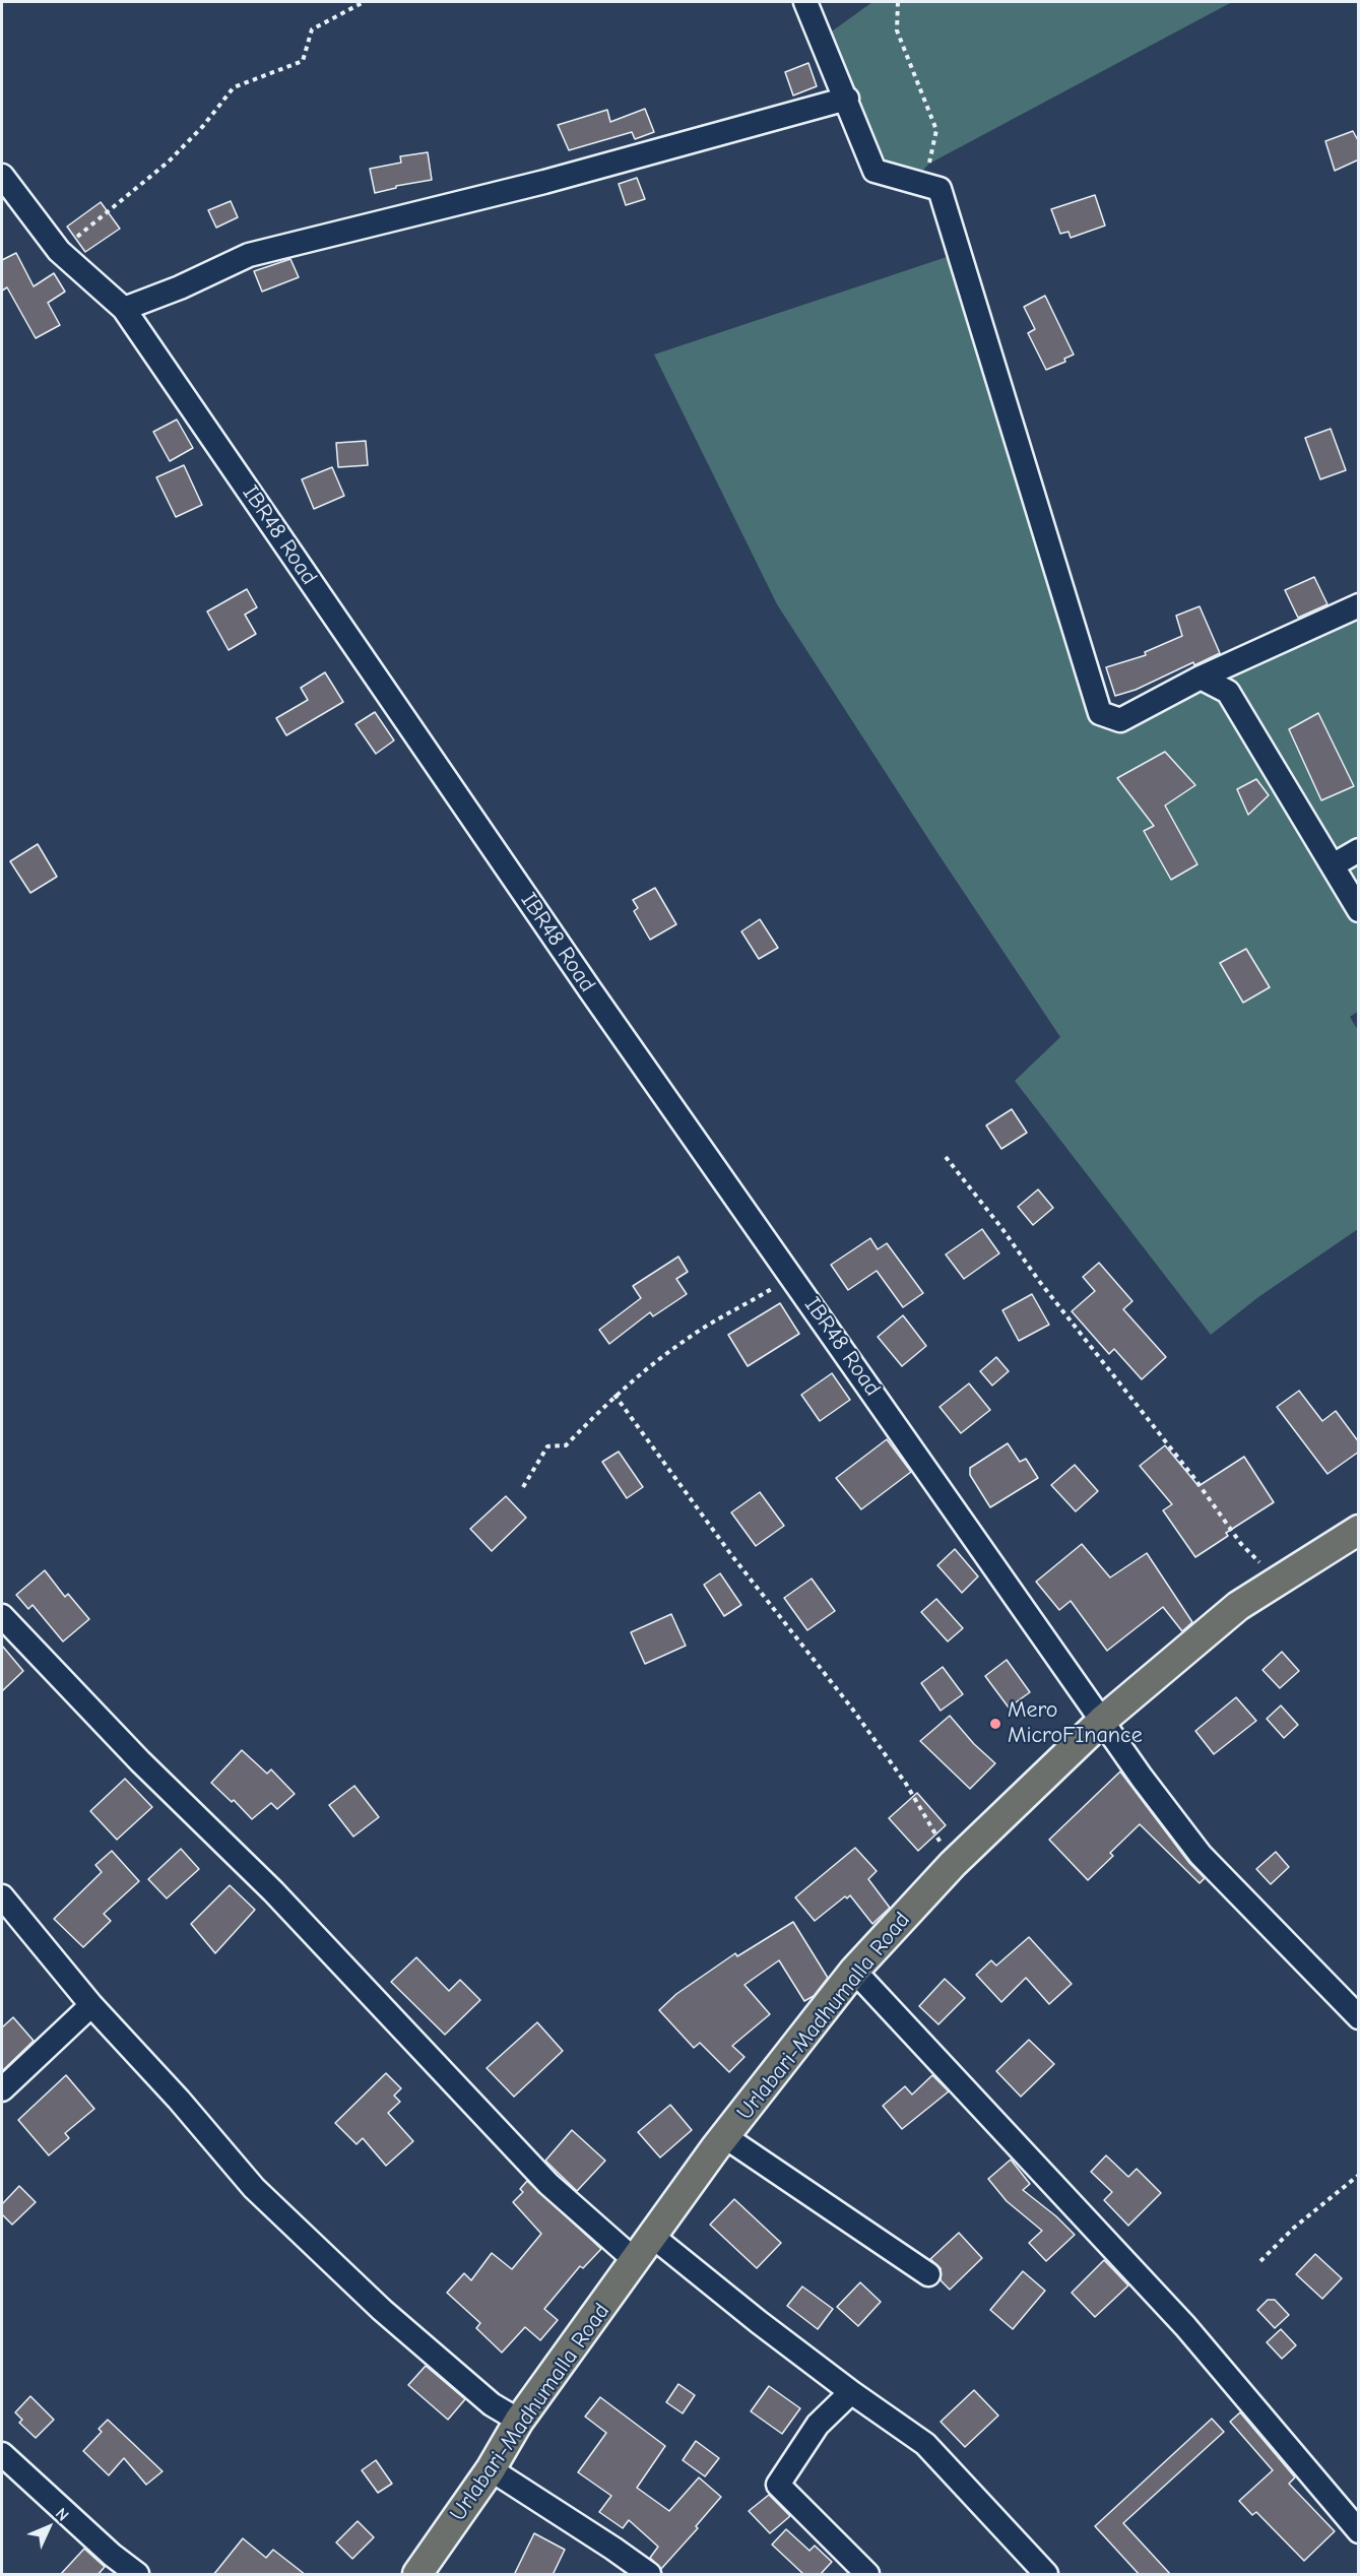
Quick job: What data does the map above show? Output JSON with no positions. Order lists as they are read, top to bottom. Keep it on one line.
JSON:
{"streets":{"main road":["Urlabari-Madhumalla Road"],"street":["IBR48 Road"]},"crossings":[["IBR48 Road","Urlabari-Madhumalla Road"]],"places":["Mero MicroFInance"],"north":"top right"}
